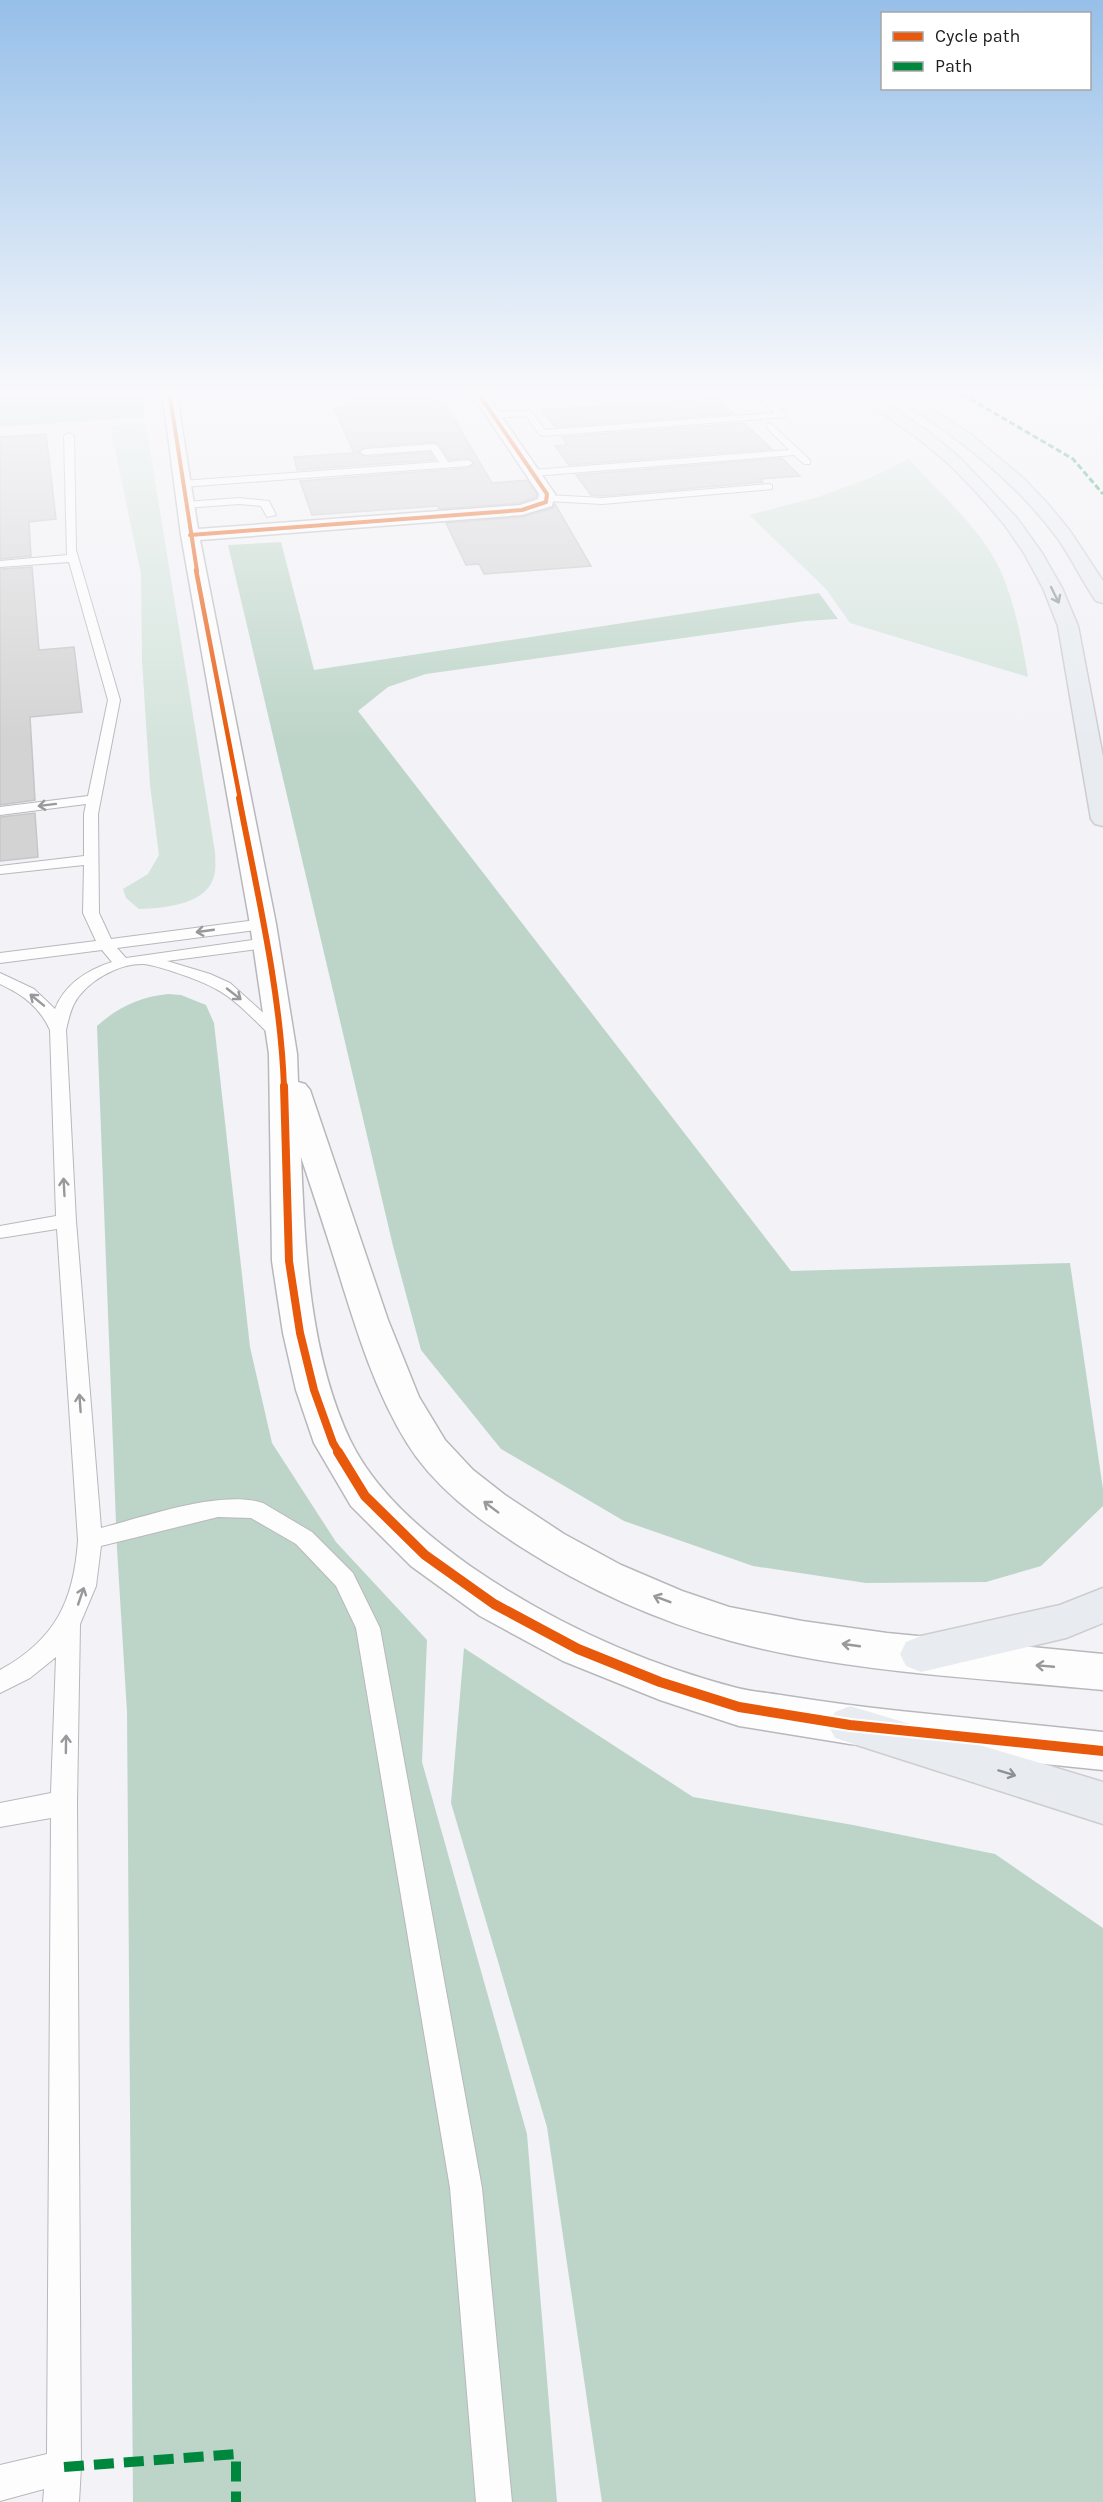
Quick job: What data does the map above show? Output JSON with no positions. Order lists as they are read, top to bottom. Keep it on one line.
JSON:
{"legend":["Cycle path","Path"]}
